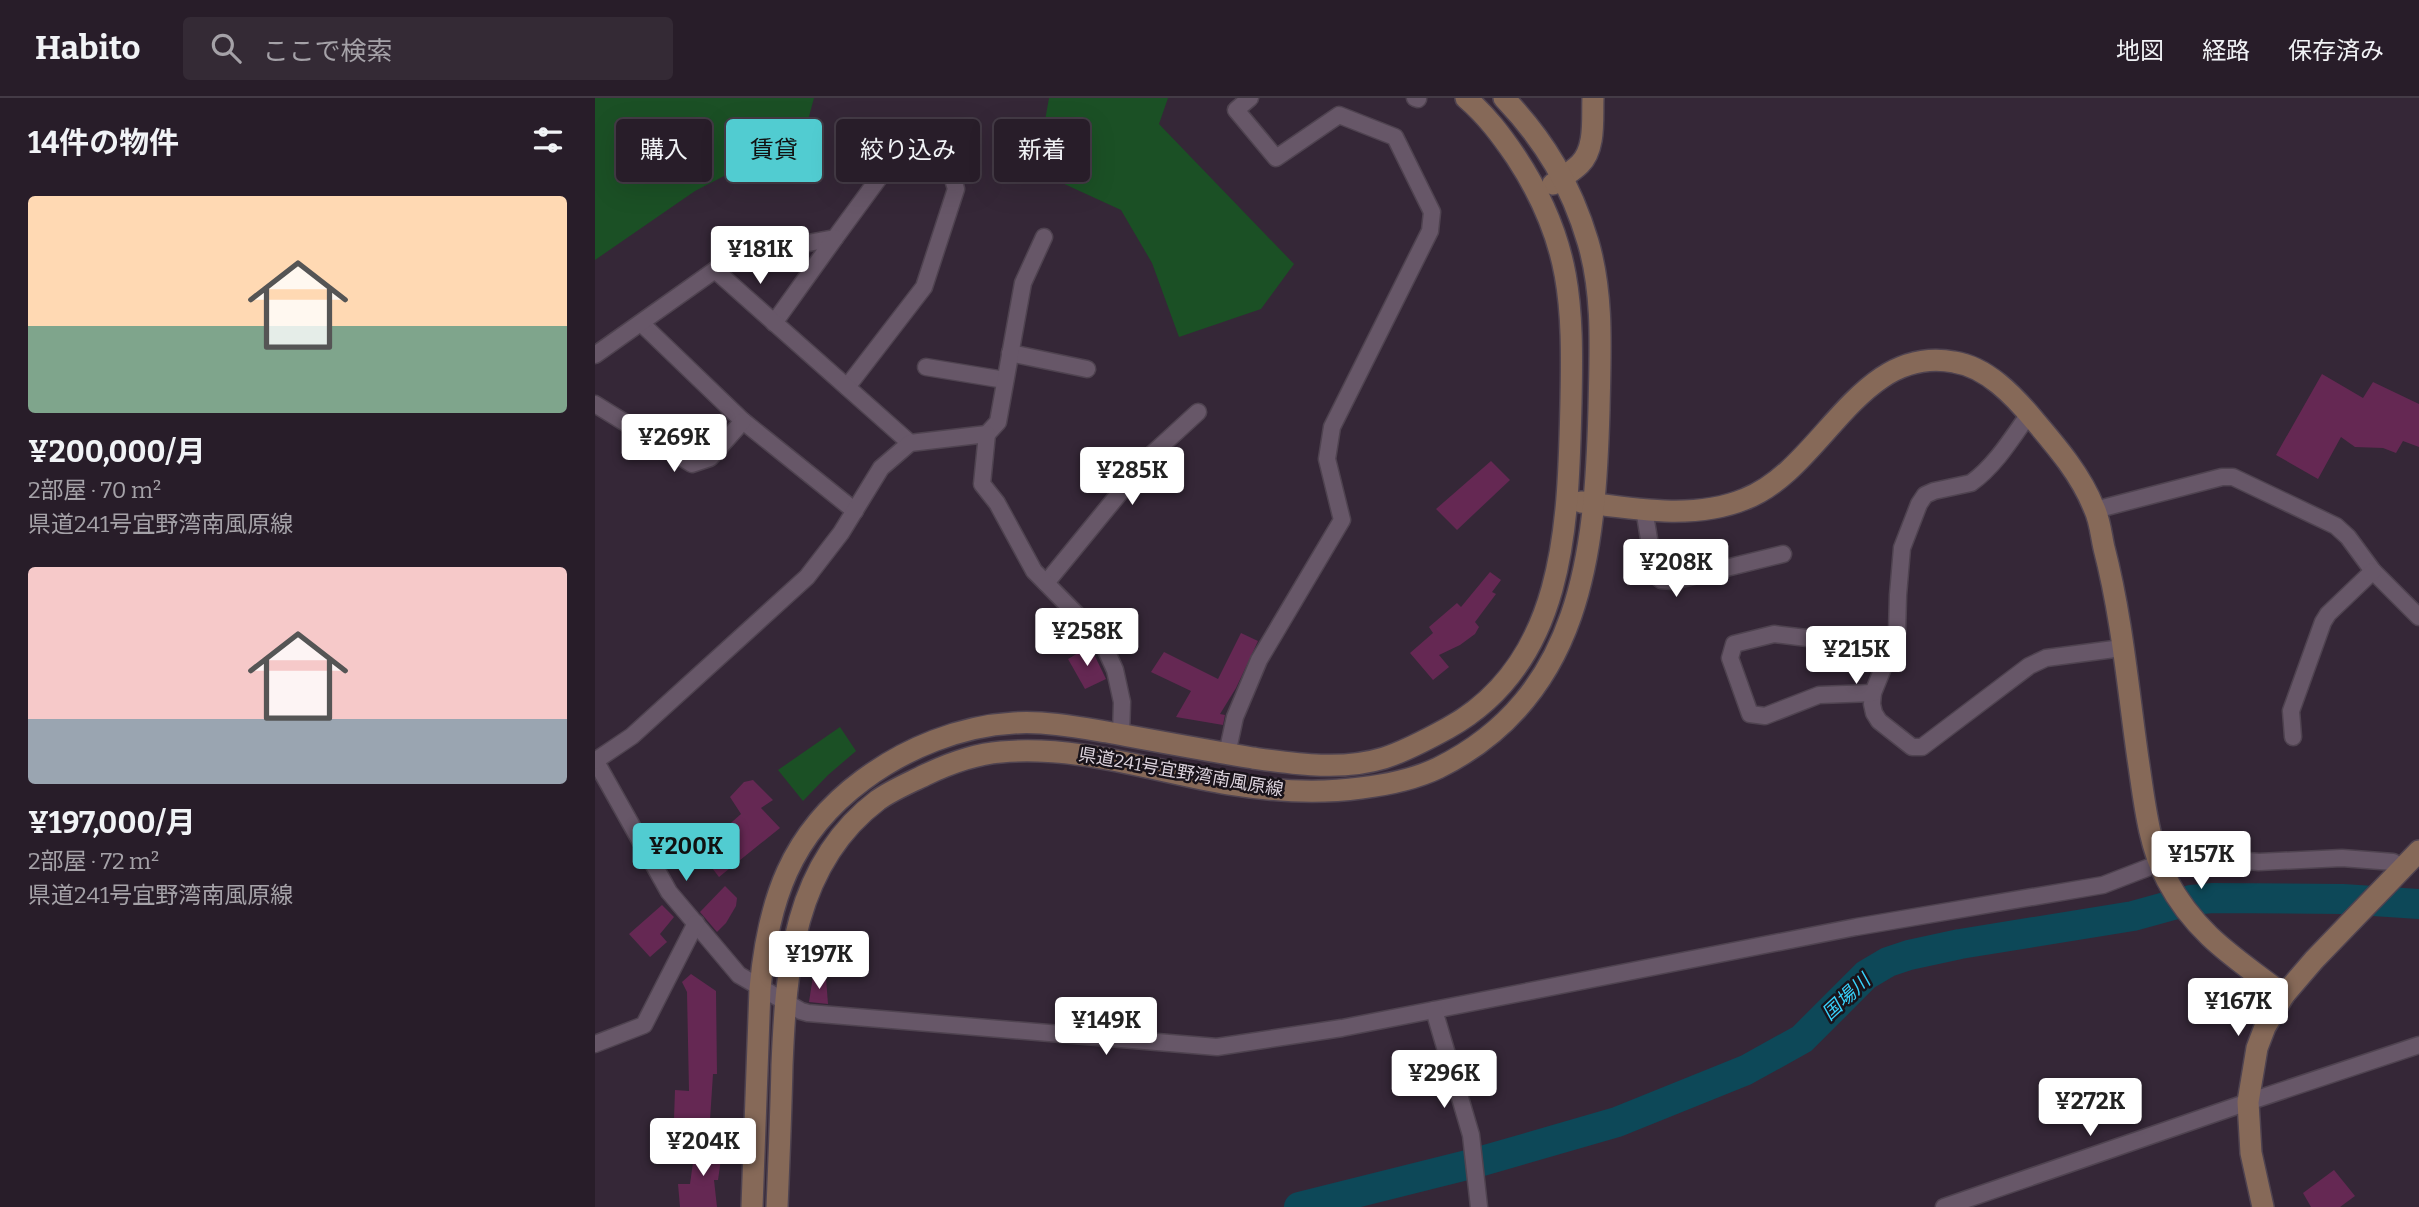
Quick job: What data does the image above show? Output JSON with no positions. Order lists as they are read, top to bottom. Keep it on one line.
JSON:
{"streets":{"main road":["県道241号宜野湾南風原線"]},"water":["国場川"],"page":{"header":"Habito","search":"ここで検索","nav":["地図","経路","保存済み"],"heading":"14件の物件","chip":["購入","賃貸","絞り込み","新着"],"list":[{"name":"¥200,000/月","note":"2部屋 · 70 m² · 県道241号宜野湾南風原線"},{"name":"¥197,000/月","note":"2部屋 · 72 m² · 県道241号宜野湾南風原線"}],"price":["¥181K","¥269K","¥285K","¥208K","¥258K","¥215K","¥200K","¥157K","¥197K","¥167K","¥149K","¥296K","¥272K","¥204K"]}}
